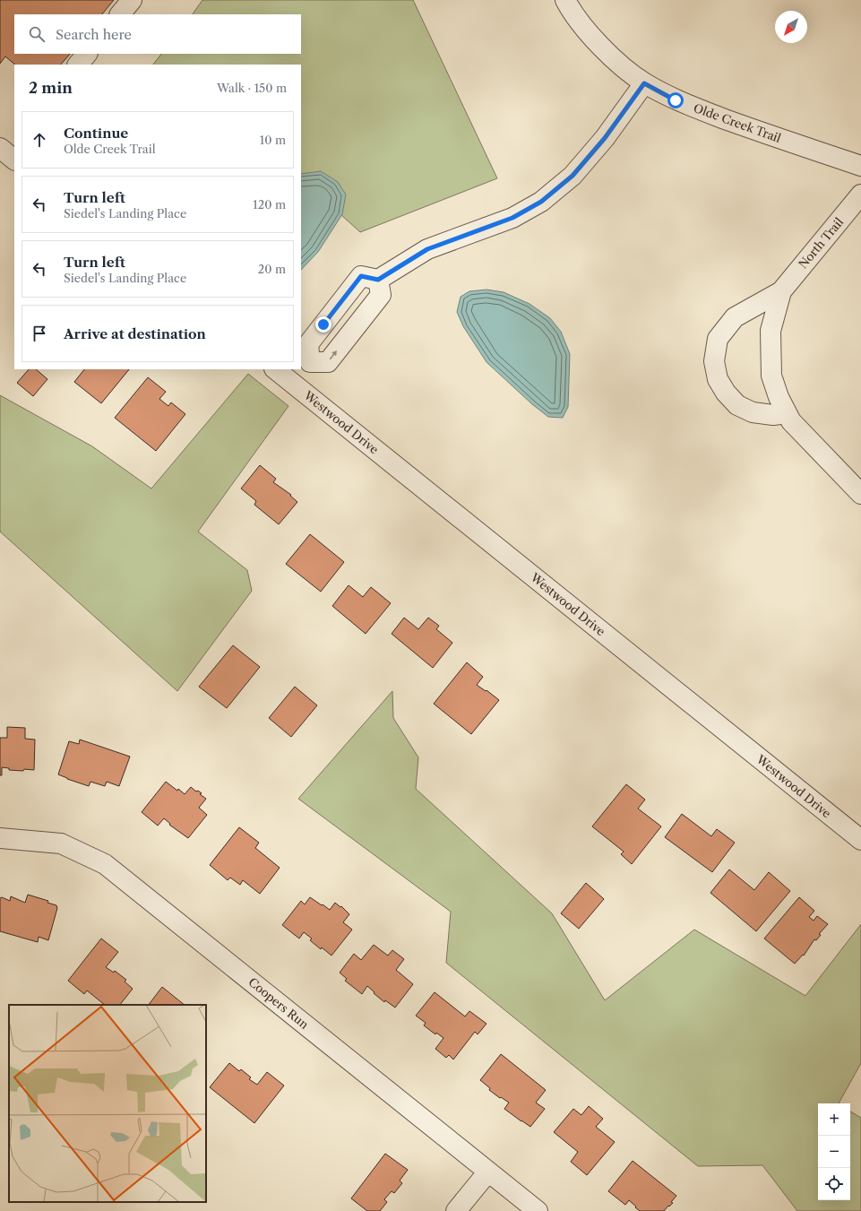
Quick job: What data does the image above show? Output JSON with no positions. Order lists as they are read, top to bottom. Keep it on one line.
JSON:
{"streets":{"street":["Olde Creek Trail","North Trail","Westwood Drive","Coopers Run"]},"north":"bottom left","page":{"search":"Search here","heading":["2 min","Walk · 150 m"],"list":[["Continue","Olde Creek Trail","10 m"],["Turn left","Siedel's Landing Place","120 m"],["Turn left","Siedel's Landing Place","20 m"],"Arrive at destination"],"map_buttons":["+","−"]}}
